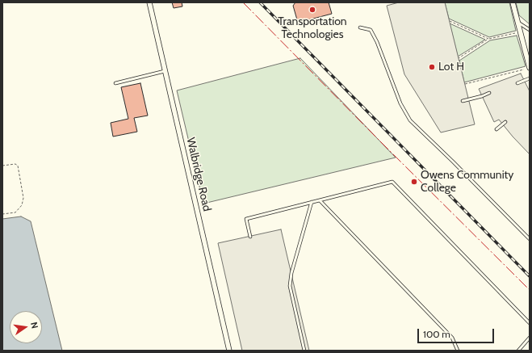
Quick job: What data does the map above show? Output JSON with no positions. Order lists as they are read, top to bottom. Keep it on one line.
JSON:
{"streets":{"street":["Walbridge Road"]},"places":["Transportation Technologies","Lot H","Owens Community College"],"scale_bar":"100 m","north":"right"}
